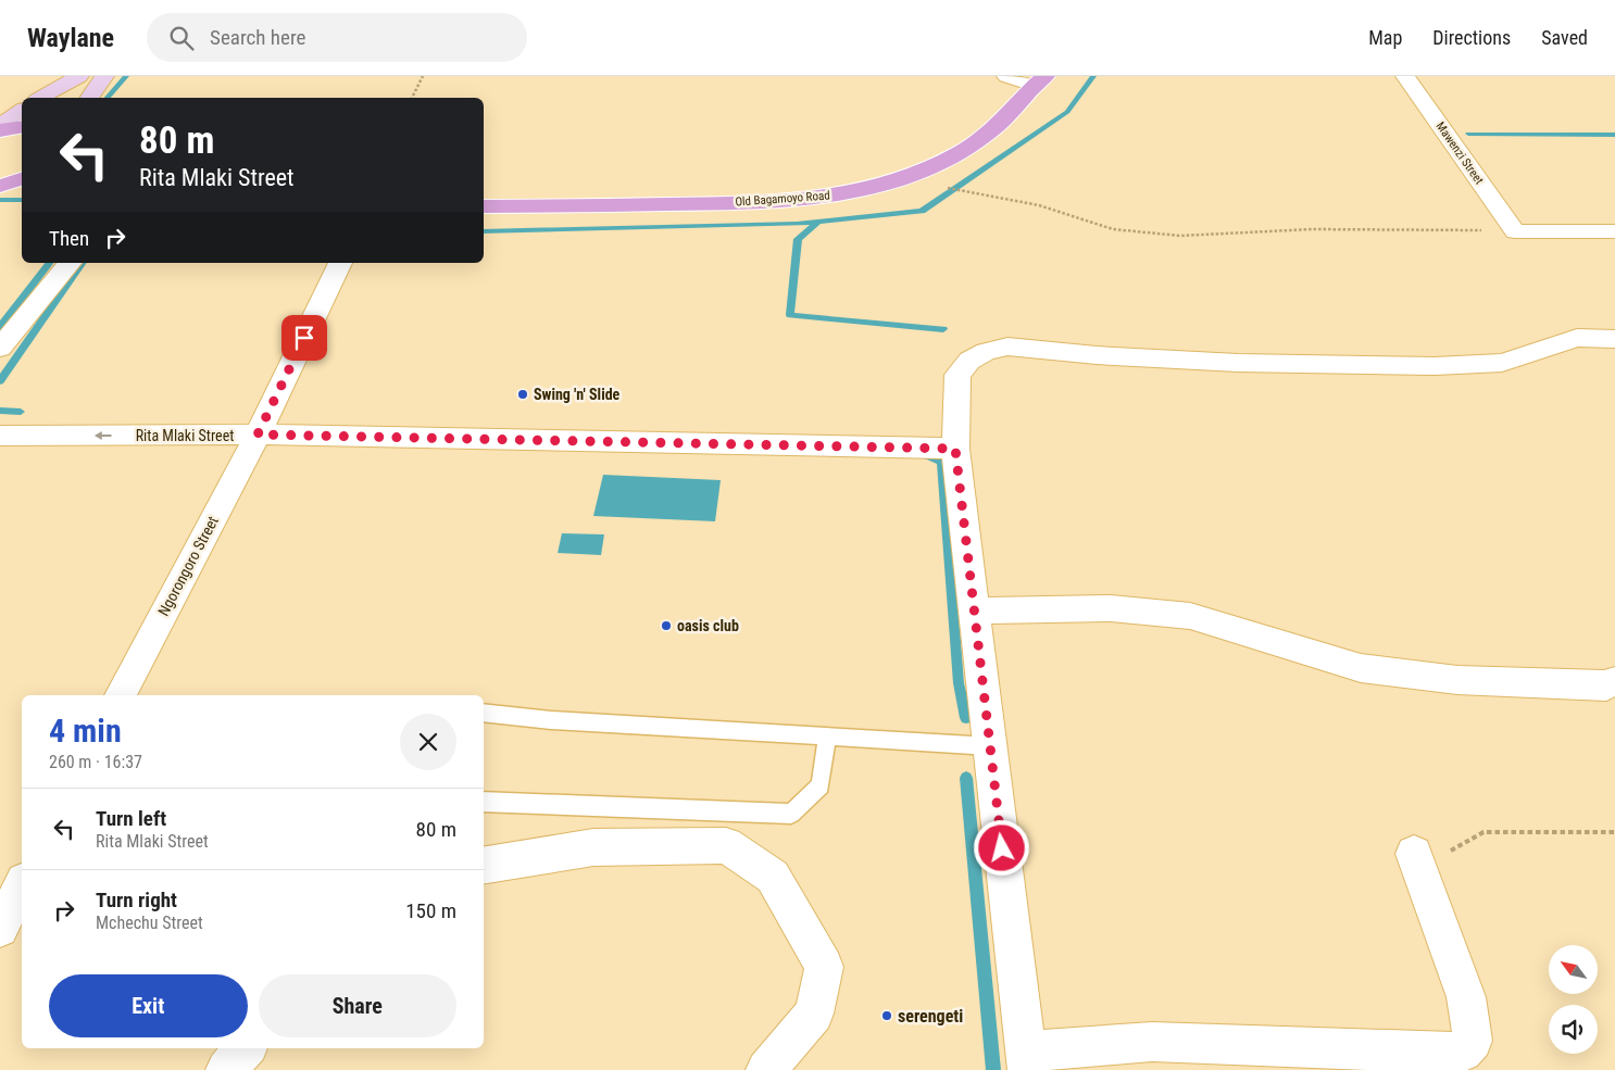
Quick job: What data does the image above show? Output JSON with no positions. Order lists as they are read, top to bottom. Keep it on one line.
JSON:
{"streets":{"main road":["Old Bagamoyo Road"],"street":["Mawenzi Street","Rita Mlaki Street","Ngorongoro Street"]},"crossings":[["Rita Mlaki Street","Ngorongoro Street"]],"places":["Swing 'n' Slide","oasis club","serengeti"],"north":"top left","page":{"header":"Waylane","search":"Search here","nav":["Map","Directions","Saved"],"turn":["80 m","Rita Mlaki Street"],"then":"Then","heading":["4 min","260 m · 16:37"],"list":[{"name":"Turn left","note":"Rita Mlaki Street","value":"80 m"},{"name":"Turn right","note":"Mchechu Street","value":"150 m"}],"buttons":["Exit","Share"]}}
